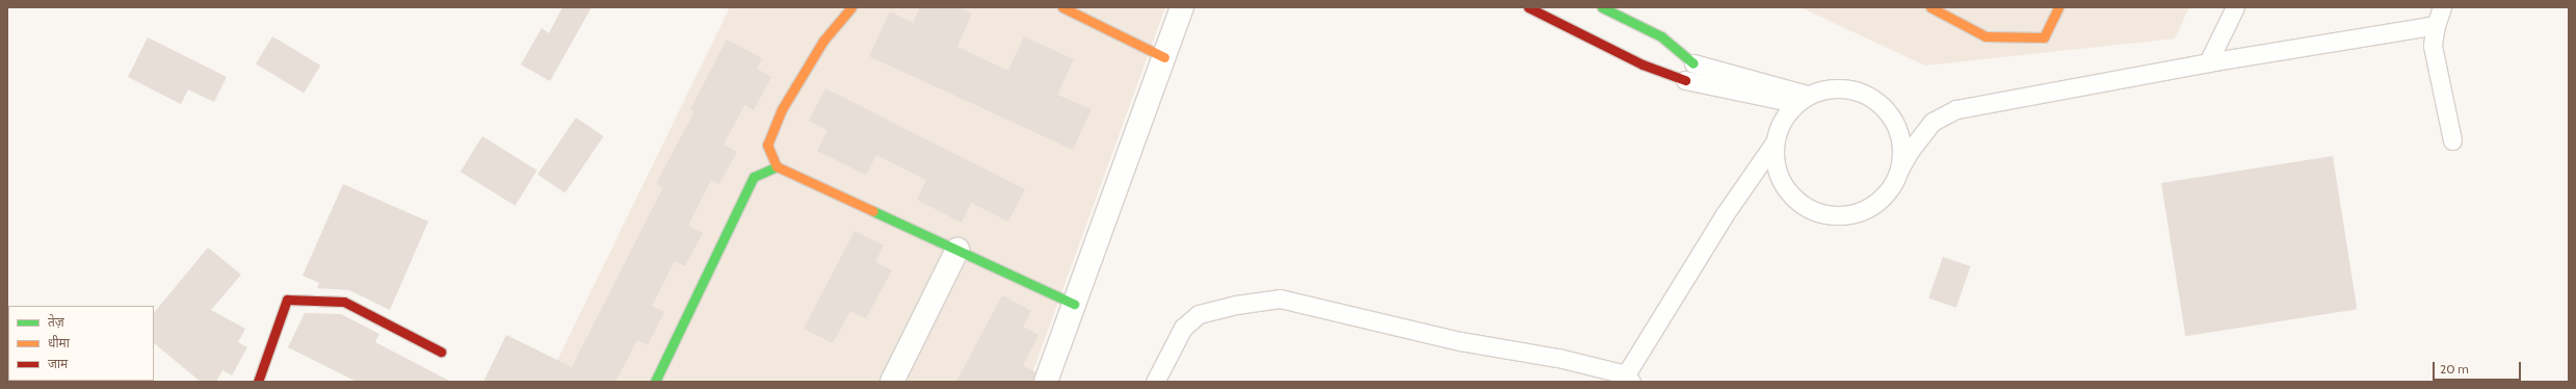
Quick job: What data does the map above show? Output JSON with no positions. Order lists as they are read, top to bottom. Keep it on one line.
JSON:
{"legend":["तेज़","धीमा","जाम"],"scale_bar":"20 m"}
